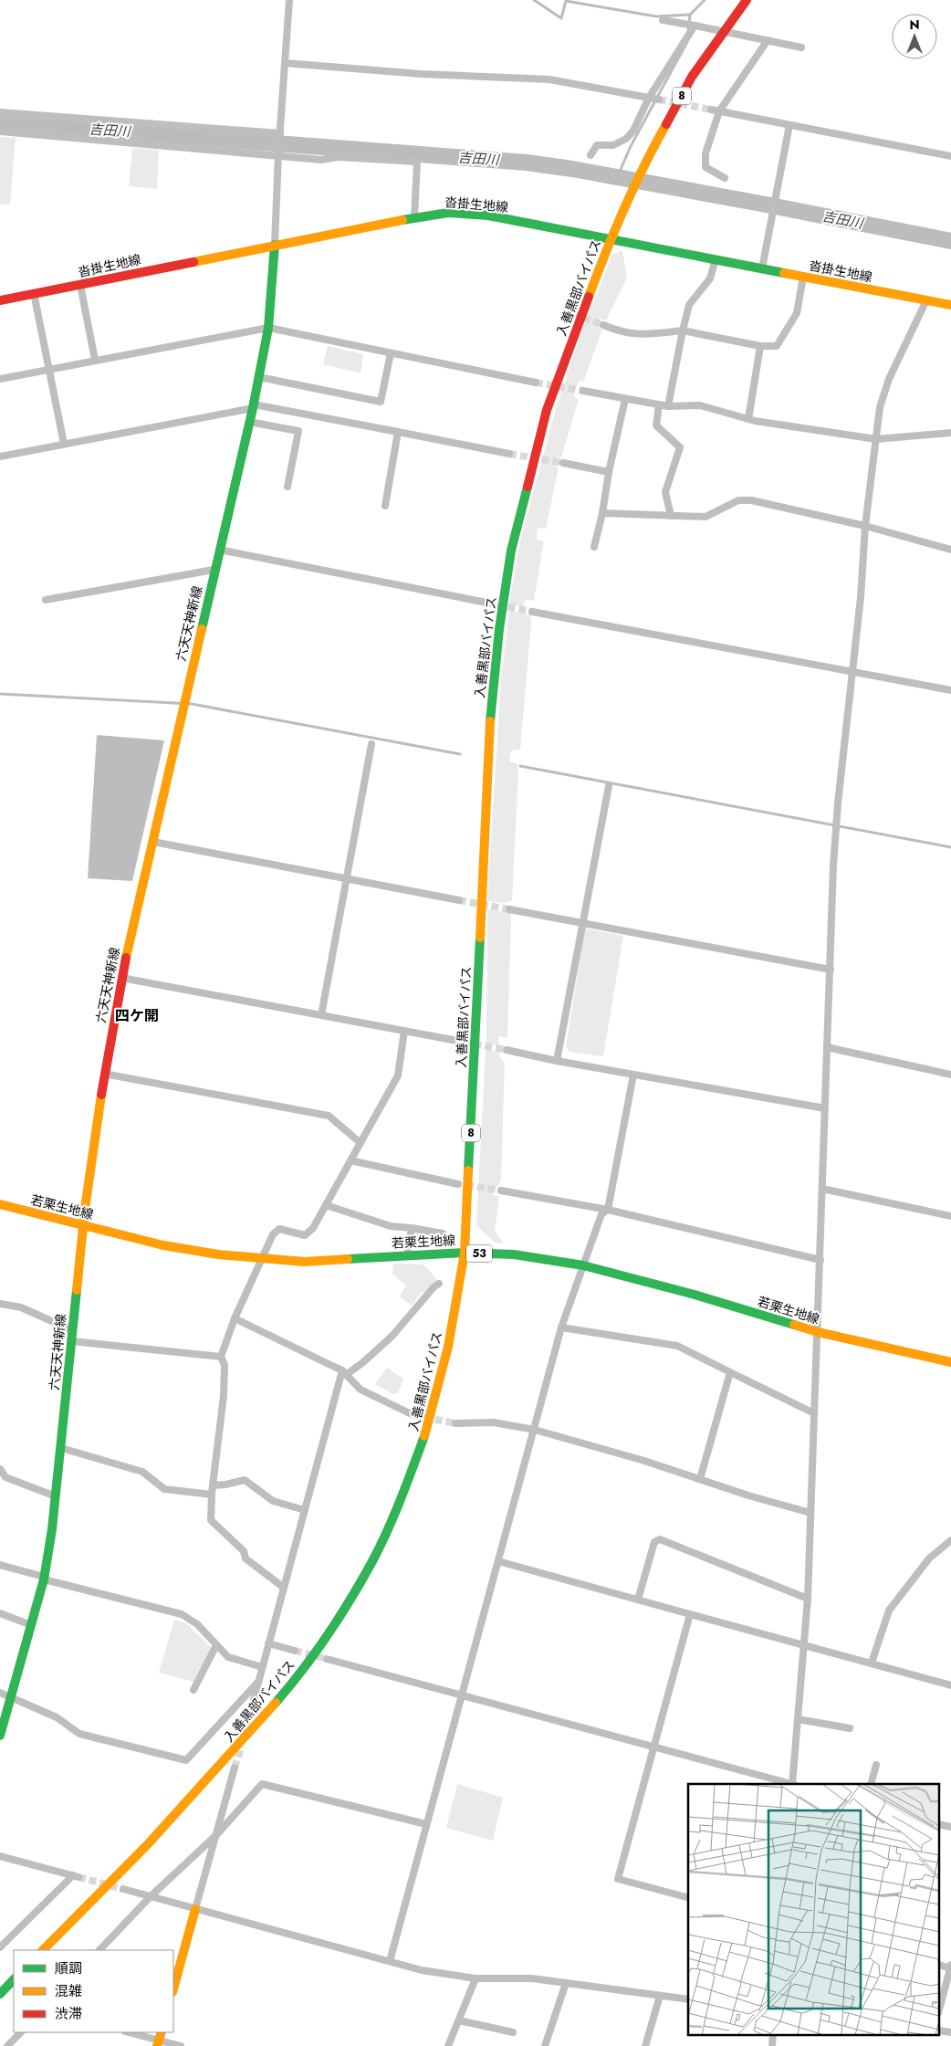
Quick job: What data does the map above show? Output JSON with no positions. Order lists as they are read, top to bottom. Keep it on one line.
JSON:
{"streets":{"main road":["8","沓掛生地線","入善黒部バイパス","六天天神新線","若栗生地線","53"]},"crossings":[["沓掛生地線","入善黒部バイパス"],["沓掛生地線","六天天神新線"],["入善黒部バイパス","若栗生地線"],["六天天神新線","若栗生地線"]],"districts":["四ケ開"],"water":["吉田川"],"legend":["順調","混雑","渋滞"],"north":"top"}
